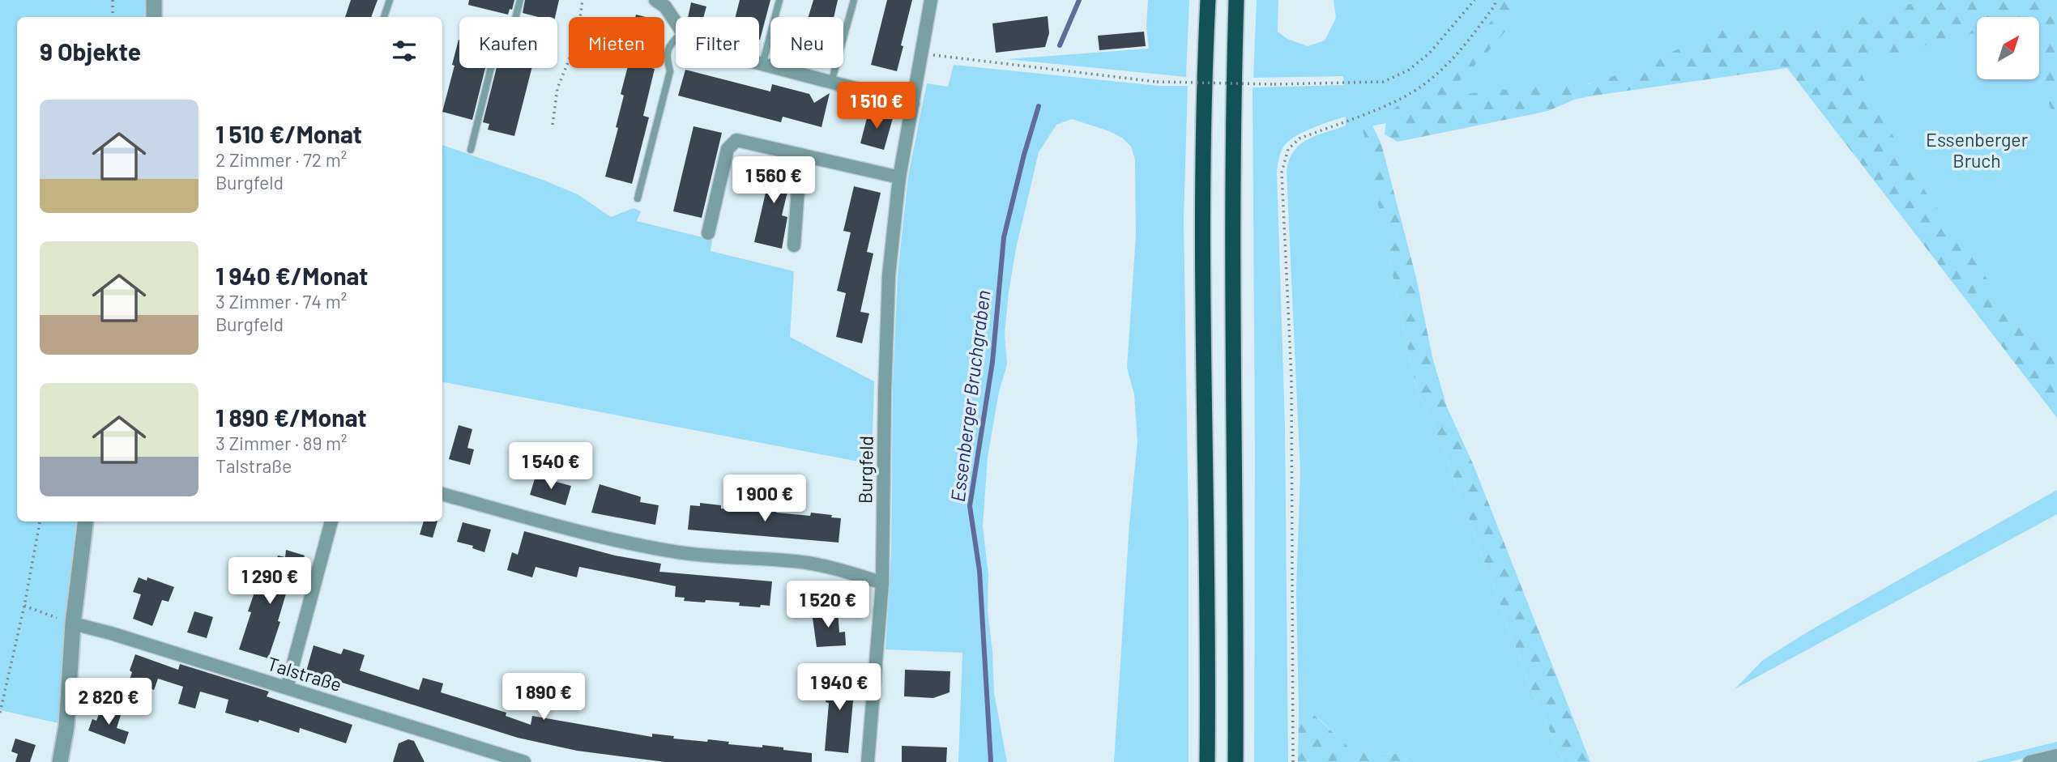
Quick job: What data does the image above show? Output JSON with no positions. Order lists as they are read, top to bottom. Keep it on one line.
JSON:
{"streets":{"street":["Burgfeld","Talstraße"]},"water":["Essenberger Bruchgraben"],"parks":["Essenberger Bruch"],"north":"top right","page":{"chip":["Kaufen","Mieten","Filter","Neu"],"heading":"9 Objekte","price":["1 510 €","1 560 €","1 540 €","1 900 €","1 290 €","1 520 €","1 940 €","1 890 €","2 820 €"],"list":[{"name":"1 510 €/Monat","note":"2 Zimmer · 72 m² · Burgfeld"},{"name":"1 940 €/Monat","note":"3 Zimmer · 74 m² · Burgfeld"},{"name":"1 890 €/Monat","note":"3 Zimmer · 89 m² · Talstraße"}]}}
